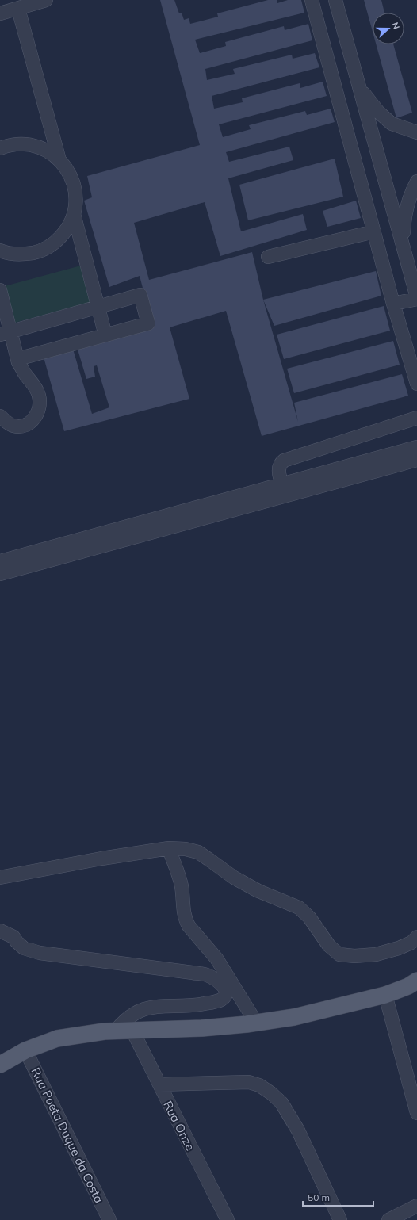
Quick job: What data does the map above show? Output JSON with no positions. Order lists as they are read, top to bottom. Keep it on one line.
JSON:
{"streets":{"street":["Rua Onze","Rua Poeta Duque da Costa"]},"scale_bar":"50 m","north":"right"}
